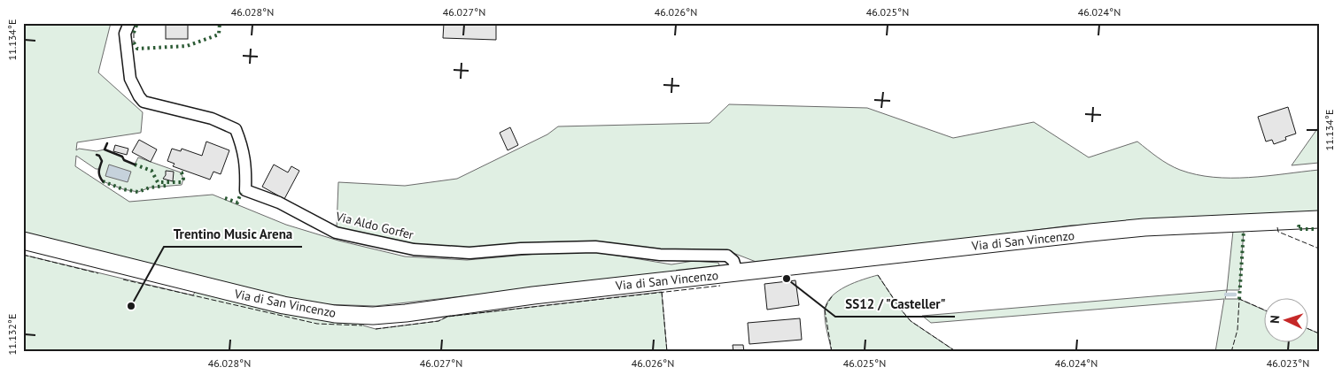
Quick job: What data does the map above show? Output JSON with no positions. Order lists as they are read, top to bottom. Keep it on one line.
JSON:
{"streets":{"main road":["Via di San Vincenzo"],"street":["Via Aldo Gorfer"]},"crossings":[["Via Aldo Gorfer","Via di San Vincenzo"]],"places":["SS12 / \"Casteller\"","Trentino Music Arena"],"north":"left","coordinates":["46.028°N","46.027°N","46.026°N","46.025°N","46.024°N","11.134°E","11.132°E","46.023°N"]}
